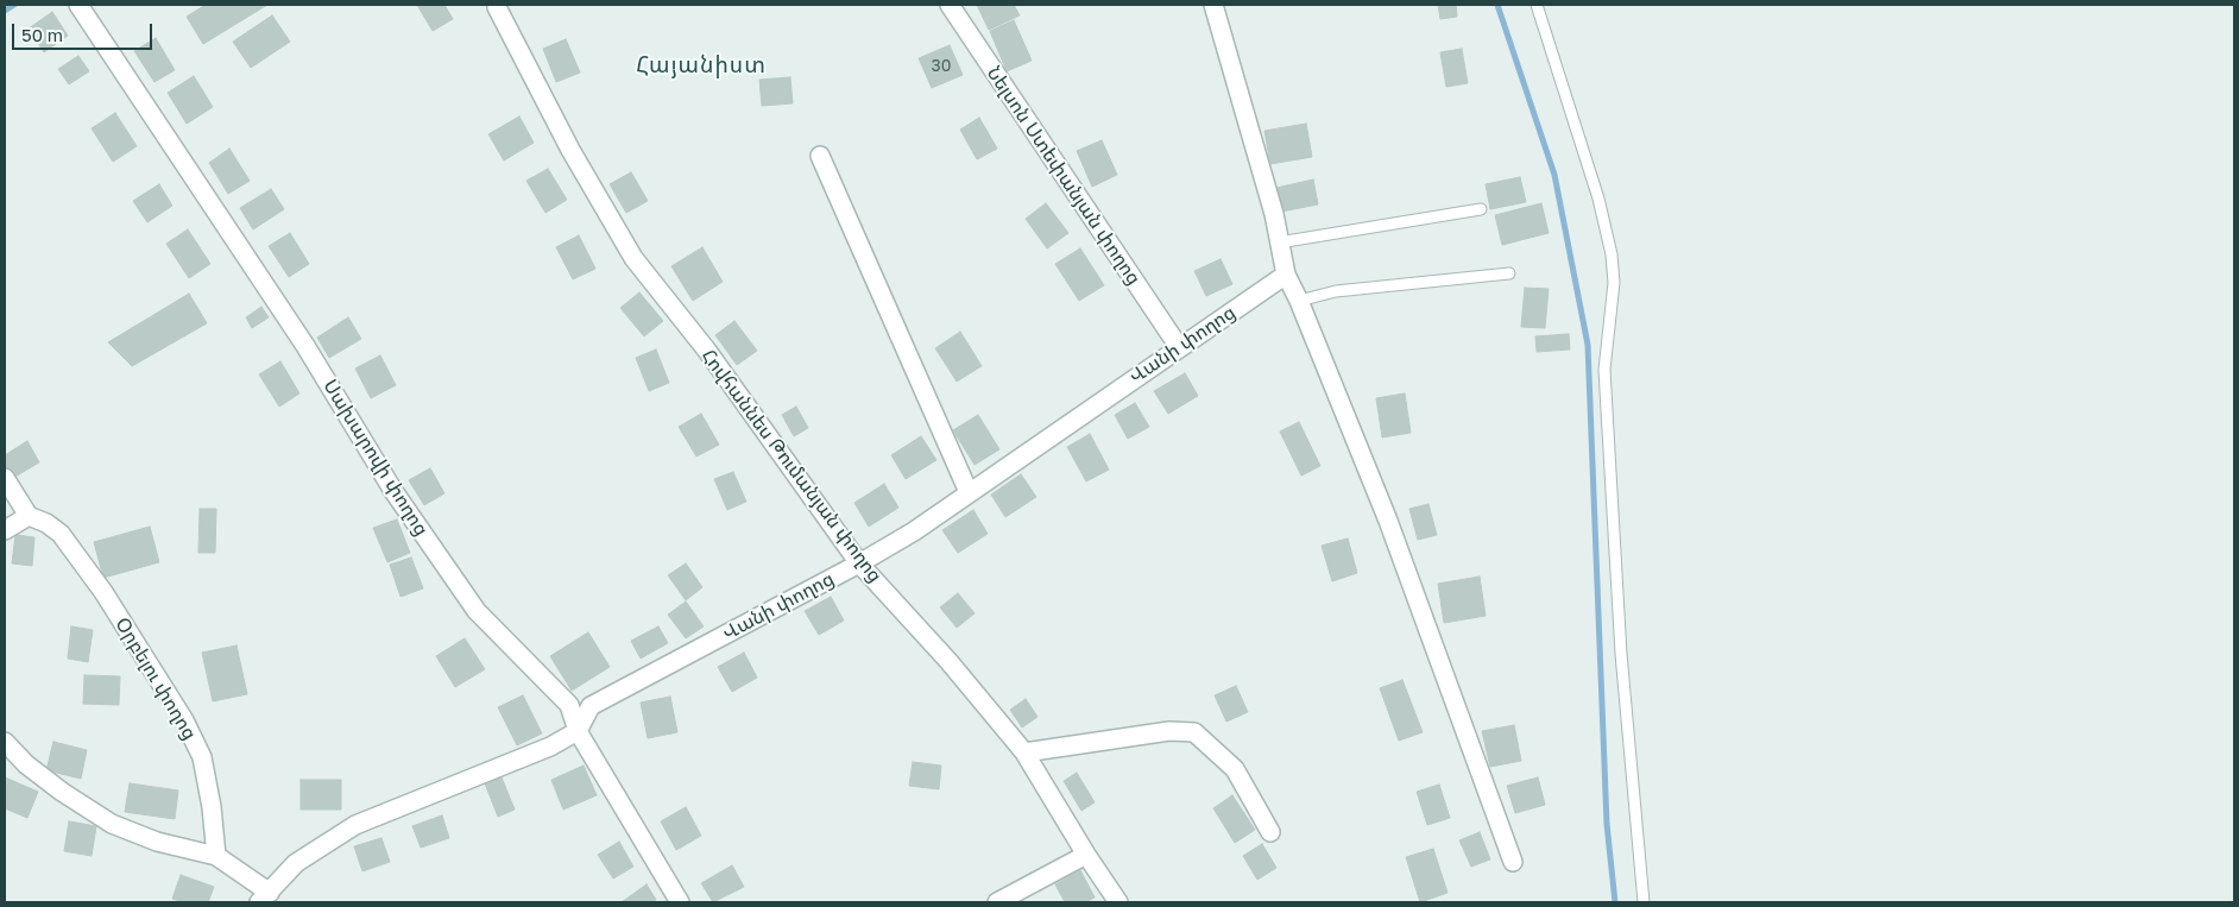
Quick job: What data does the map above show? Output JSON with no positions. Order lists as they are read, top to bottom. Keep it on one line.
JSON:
{"streets":{"street":["Նելսոն Ստեփանյան փողոց","Վանի փողոց","Սախարովի փողոց","Հովհաննես Թումանյան փողոց","Օրբելու փողոց"]},"crossings":[["Նելսոն Ստեփանյան փողոց","Վանի փողոց"],["Վանի փողոց","Սախարովի փողոց"],["Վանի փողոց","Հովհաննես Թումանյան փողոց"]],"districts":["Հայանիստ"],"house_numbers":["30"],"scale_bar":"50 m"}
